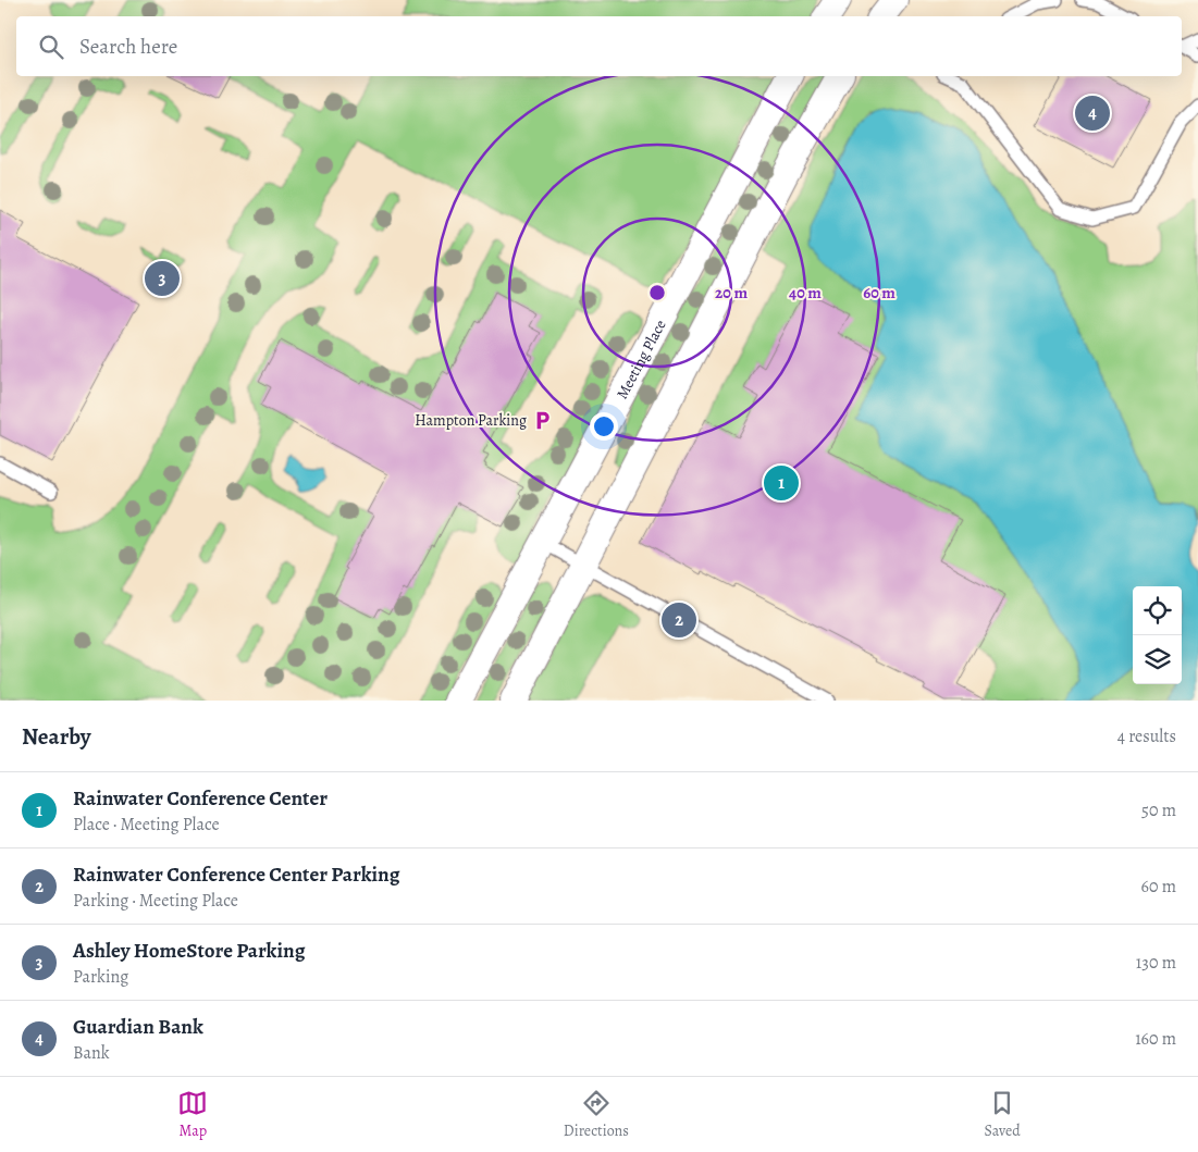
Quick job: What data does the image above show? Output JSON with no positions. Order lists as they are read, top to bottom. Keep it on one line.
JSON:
{"streets":{"street":["Meeting Place"]},"places":{"parking":["Hampton Parking"]},"page":{"search":"Search here","pins":["4","3","1","2"],"heading":["Nearby","4 results"],"list":[{"mark":"1","name":"Rainwater Conference Center","note":"Place · Meeting Place","value":"50 m"},{"mark":"2","name":"Rainwater Conference Center Parking","note":"Parking · Meeting Place","value":"60 m"},{"mark":"3","name":"Ashley HomeStore Parking","note":"Parking","value":"130 m"},{"mark":"4","name":"Guardian Bank","note":"Bank","value":"160 m"}],"nav":["Map","Directions","Saved"]},"rings":["20 m","40 m","60 m"]}
